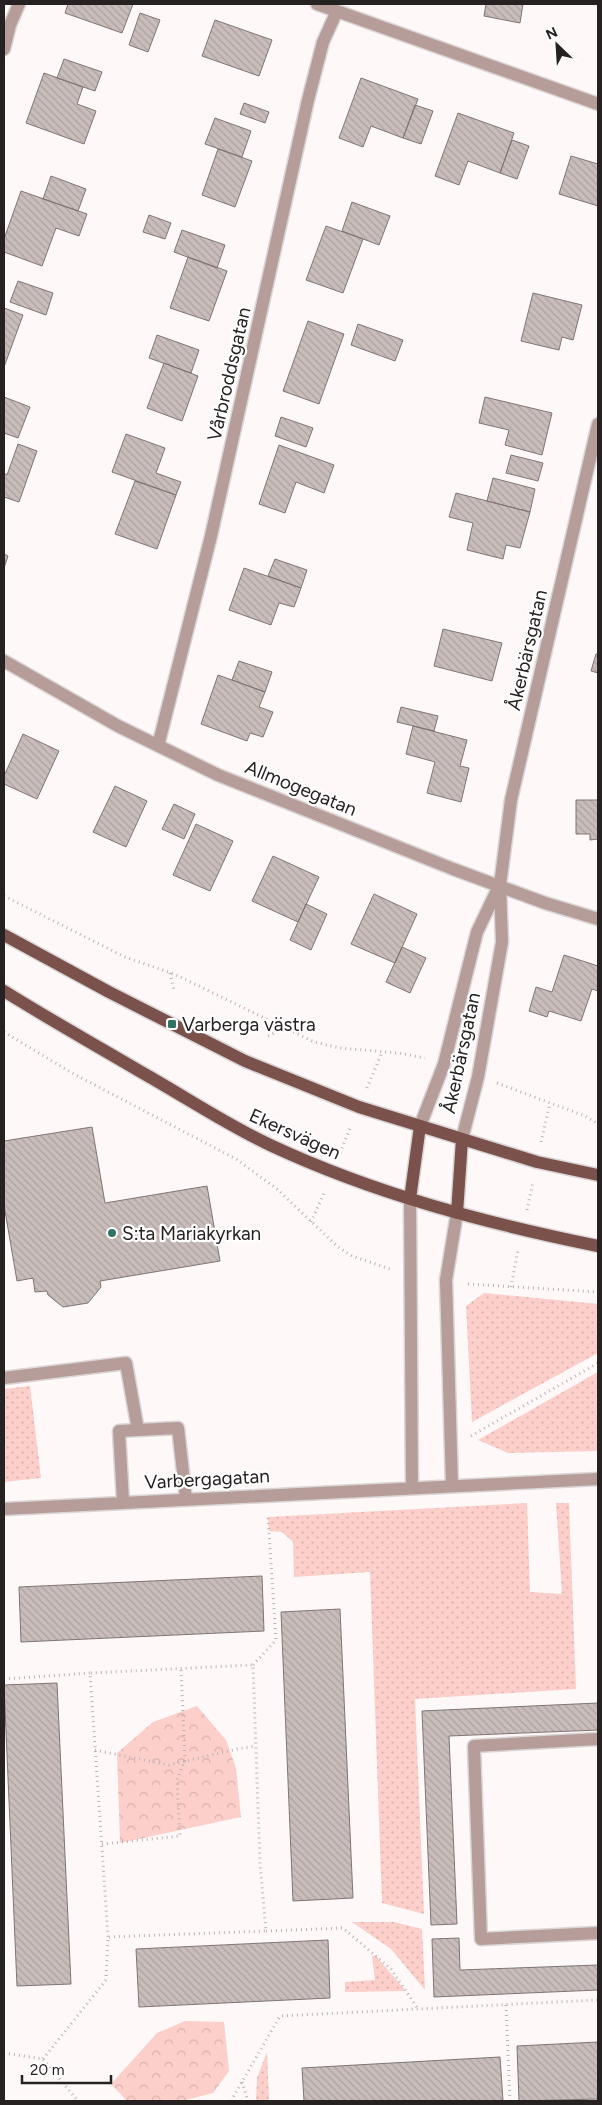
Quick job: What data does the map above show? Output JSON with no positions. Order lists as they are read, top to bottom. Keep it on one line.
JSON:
{"streets":{"main road":["Ekersvägen"],"street":["Vårbroddsgatan","Åkerbärsgatan","Allmogegatan","Varbergagatan"]},"crossings":[["Vårbroddsgatan","Allmogegatan"],["Åkerbärsgatan","Allmogegatan"]],"places":{"transit":["Varberga västra"],"other":["S:ta Mariakyrkan"]},"scale_bar":"20 m","north":"top left"}
